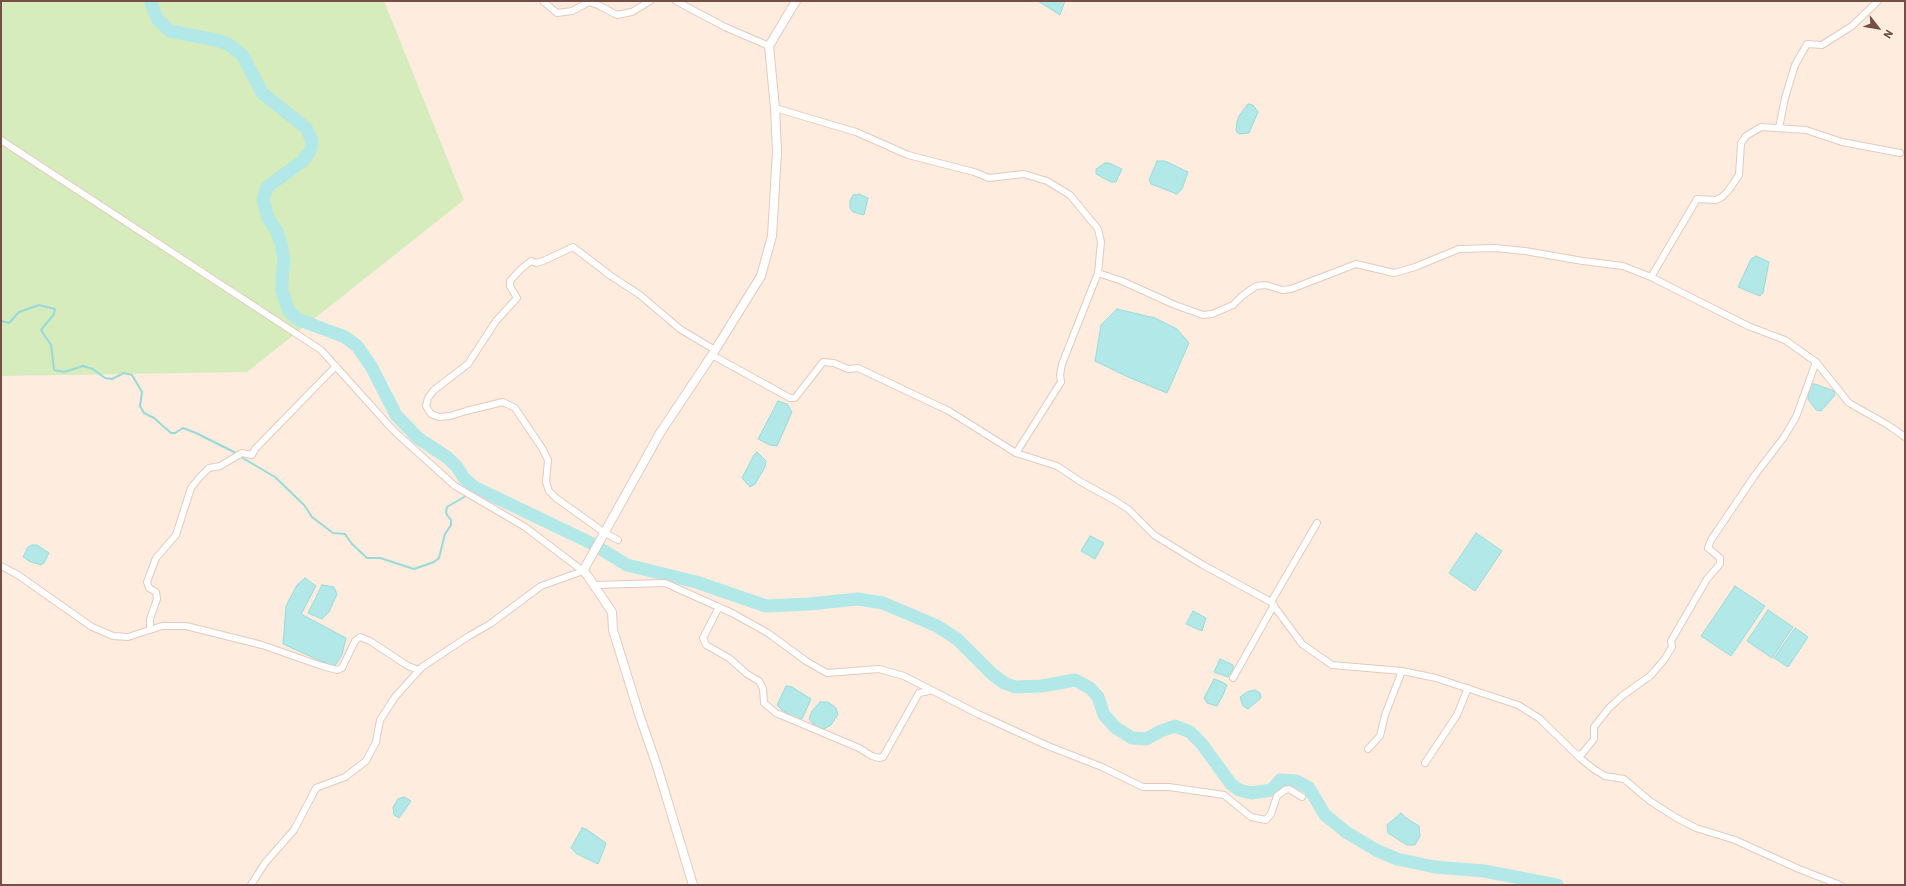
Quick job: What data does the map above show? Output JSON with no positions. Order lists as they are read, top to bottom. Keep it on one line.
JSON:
{"north":"bottom right"}
